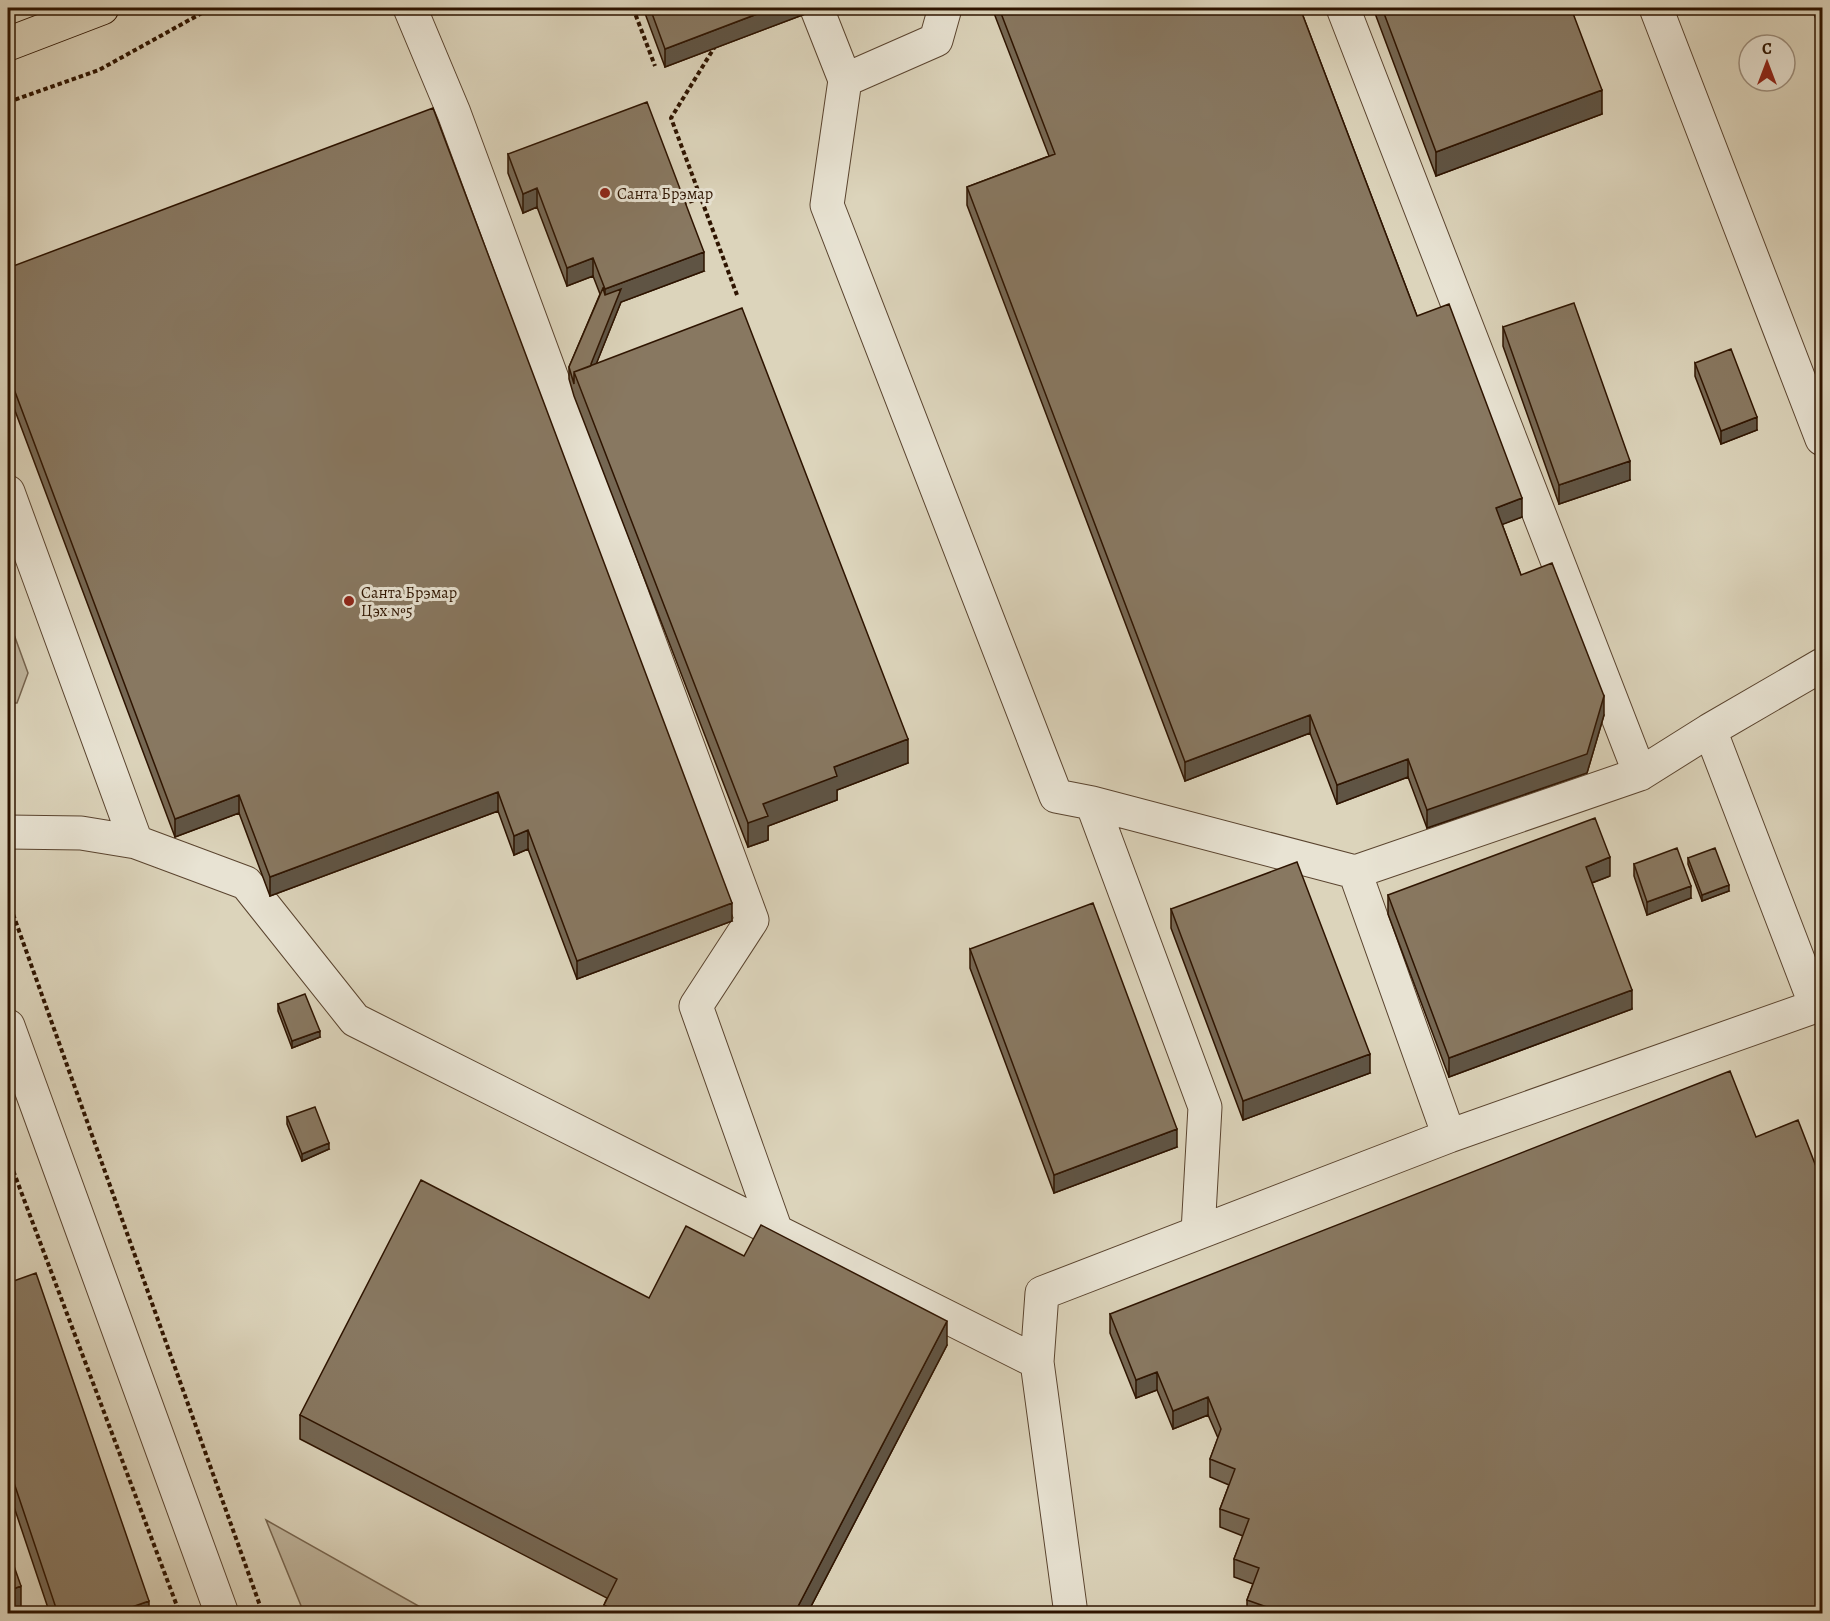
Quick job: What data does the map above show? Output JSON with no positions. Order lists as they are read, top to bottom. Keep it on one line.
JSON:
{"places":["Санта Брэмар","Санта Брэмар Цэх №5"],"north":"top"}
